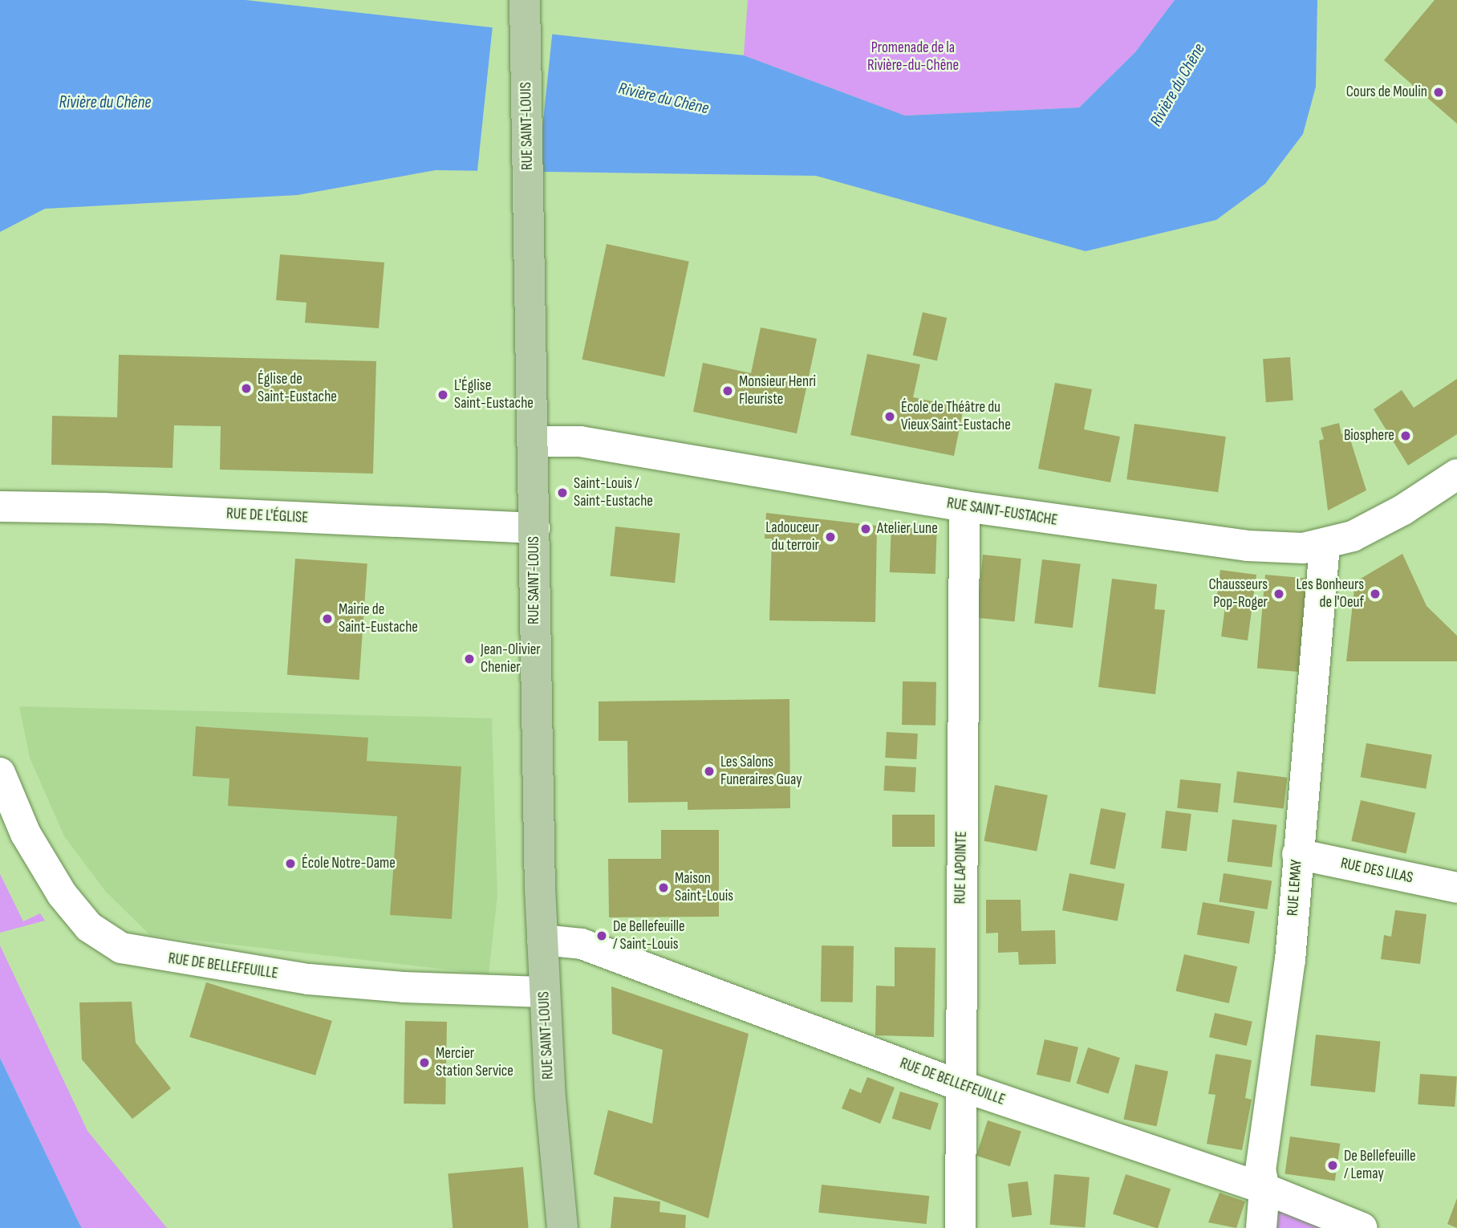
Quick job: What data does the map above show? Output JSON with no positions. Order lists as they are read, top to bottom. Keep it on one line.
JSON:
{"streets":{"main road":["RUE SAINT-LOUIS"],"street":["RUE SAINT-EUSTACHE","RUE DE L'ÉGLISE","RUE LAPOINTE","RUE DES LILAS","RUE LEMAY","RUE DE BELLEFEUILLE"]},"crossings":[["RUE SAINT-LOUIS","RUE SAINT-EUSTACHE"],["RUE SAINT-LOUIS","RUE DE L'ÉGLISE"],["RUE SAINT-LOUIS","RUE DE BELLEFEUILLE"],["RUE SAINT-EUSTACHE","RUE LAPOINTE"],["RUE SAINT-EUSTACHE","RUE LEMAY"],["RUE LAPOINTE","RUE DE BELLEFEUILLE"],["RUE DES LILAS","RUE LEMAY"],["RUE LEMAY","RUE DE BELLEFEUILLE"]],"water":["Rivière du Chêne"],"parks":["Promenade de la Rivière-du-Chêne"],"places":["Cours de Moulin","Église de Saint-Eustache","Monsieur Henri Fleuriste","L'Église Saint-Eustache","École de Théâtre du Vieux Saint-Eustache","Biosphere","Saint-Louis / Saint-Eustache","Atelier Lune","Ladouceur du terroir","Chausseurs Pop-Roger","Les Bonheurs de l'Oeuf","Mairie de Saint-Eustache","Jean-Olivier Chenier","Les Salons Funeraires Guay","École Notre-Dame","Maison Saint-Louis","De Bellefeuille / Saint-Louis","Mercier Station Service","De Bellefeuille / Lemay"]}
